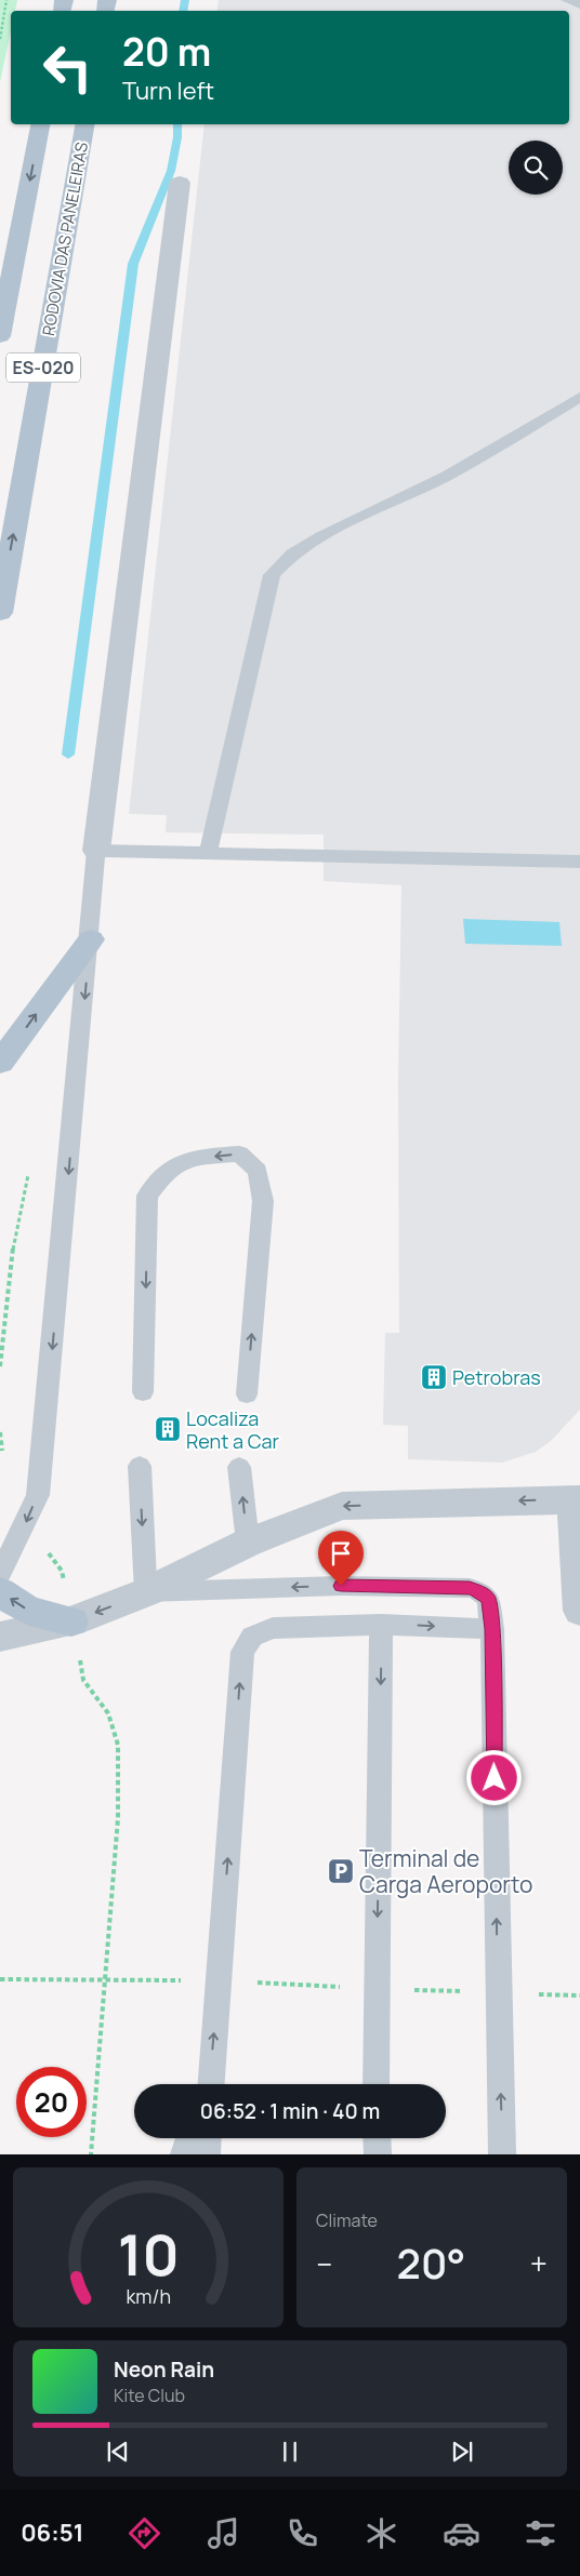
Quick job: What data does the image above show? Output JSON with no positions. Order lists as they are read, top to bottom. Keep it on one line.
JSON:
{"streets":{"main road":["RODOVIA DAS PANELEIRAS","ES-020"]},"places":{"building":["Petrobras","Localiza Rent a Car"],"parking":["Terminal de Carga Aeroporto"]},"page":{"turn":["20 m","Turn left"],"limit":"20","trip":"06:52 · 1 min · 40 m","tile":"Climate","heat":["−","20°","+"],"song":["Neon Rain","Kite Club"],"tabs":"06:51","gauge":["10","km/h"]}}
